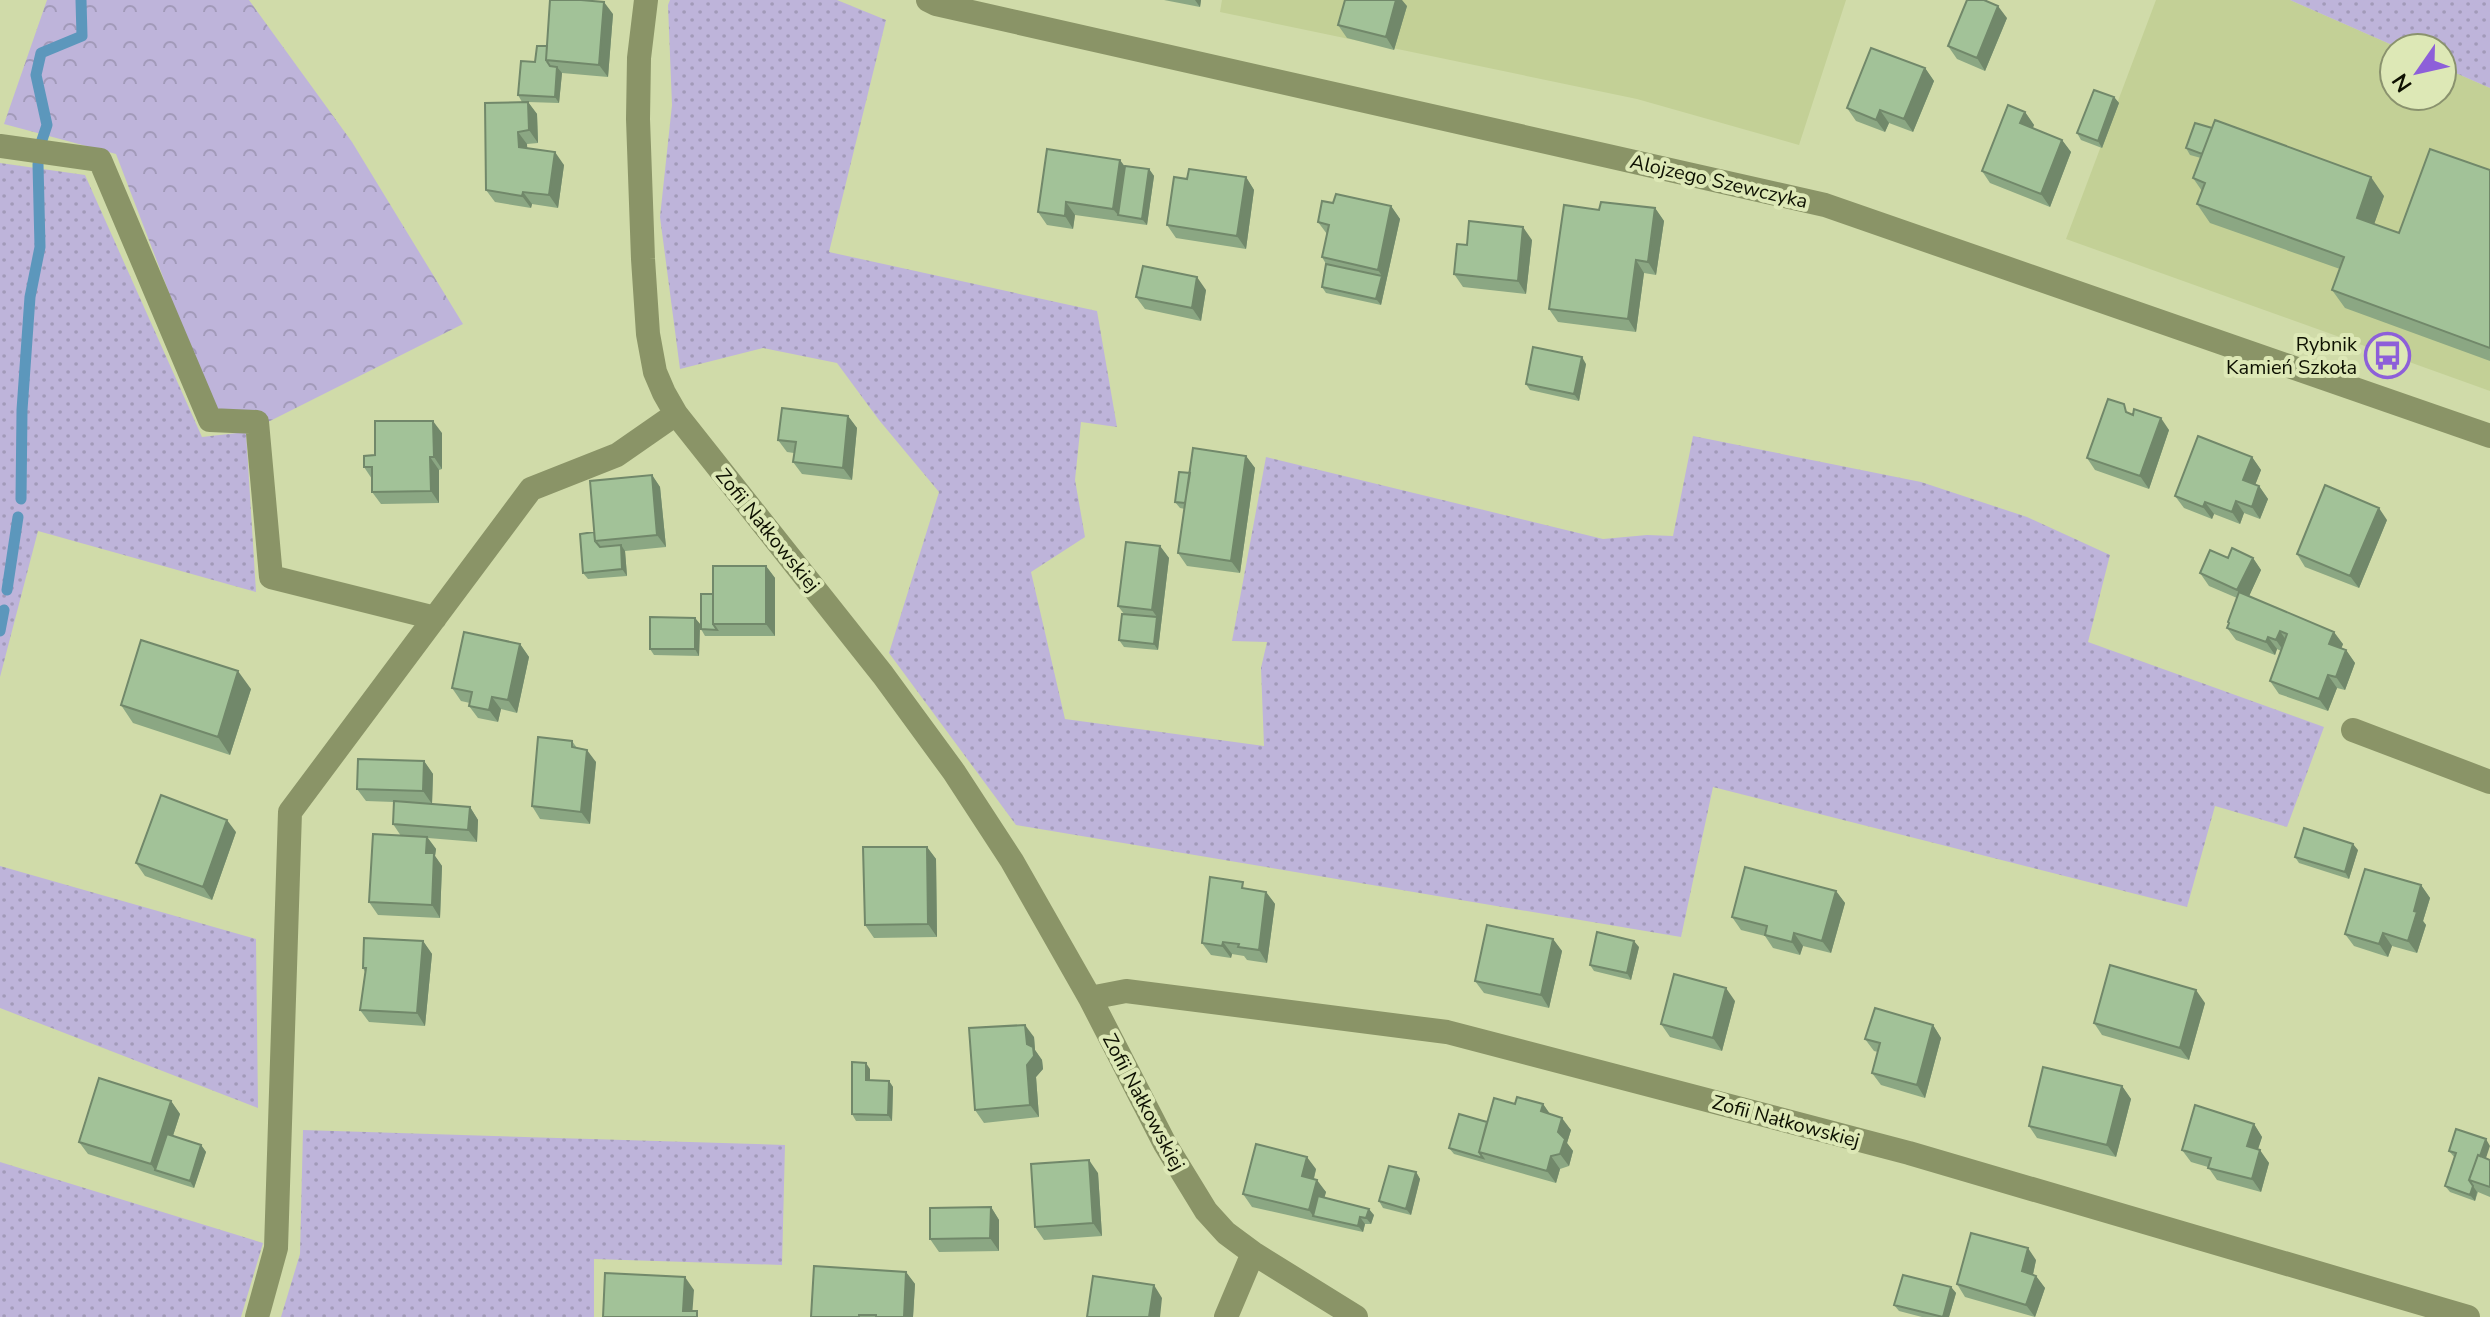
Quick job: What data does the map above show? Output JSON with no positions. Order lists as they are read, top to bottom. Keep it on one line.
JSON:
{"streets":{"street":["Alojzego Szewczyka","Zofii Nałkowskiej"]},"places":{"bus stop":["Rybnik Kamień Szkoła"]},"north":"bottom left"}
